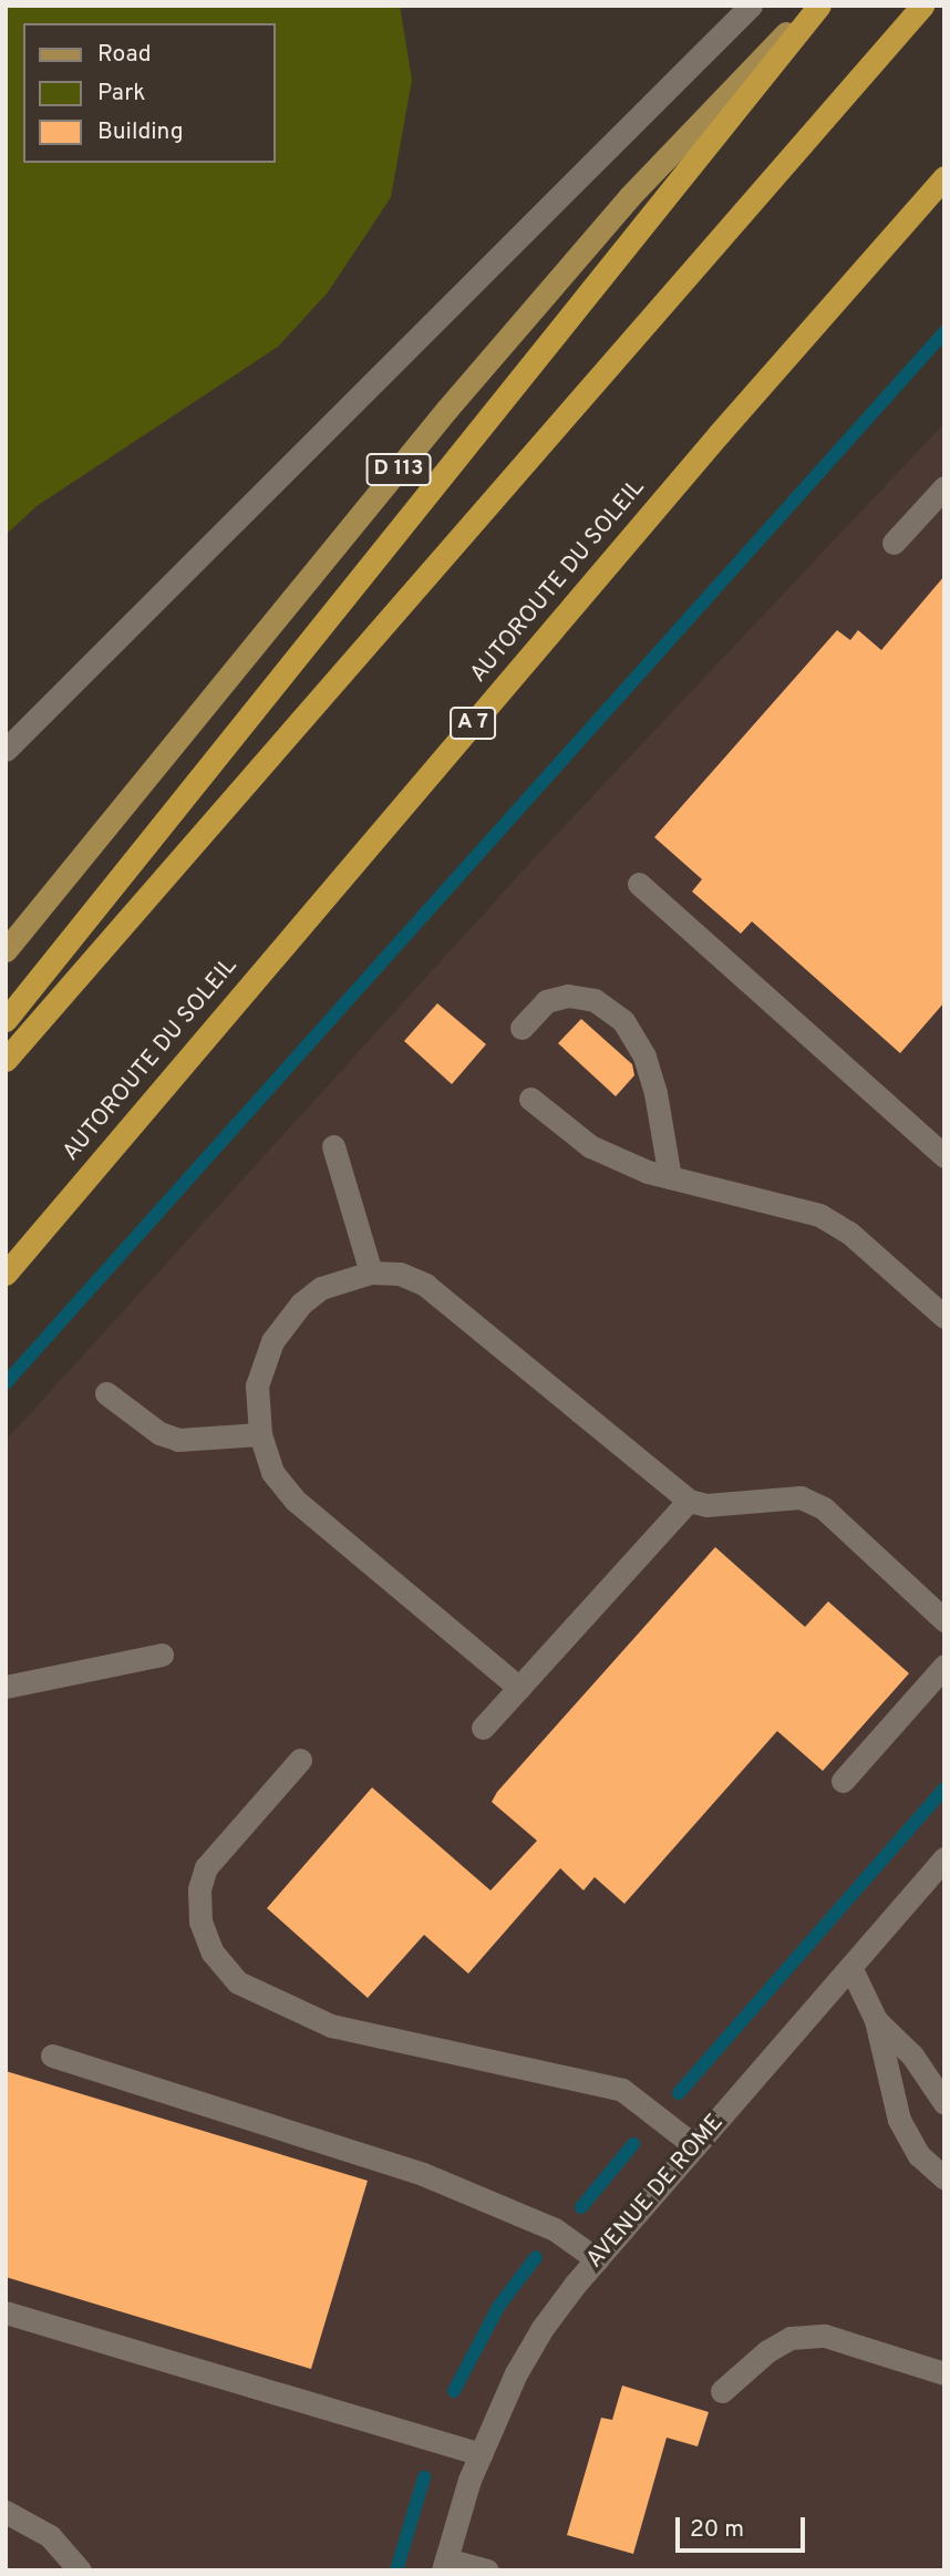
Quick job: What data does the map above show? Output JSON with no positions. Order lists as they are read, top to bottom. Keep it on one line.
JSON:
{"streets":{"highway":["AUTOROUTE DU SOLEIL","A 7"],"main road":["D 113"],"street":["AVENUE DE ROME"]},"legend":["Road","Park","Building"],"scale_bar":"20 m"}
